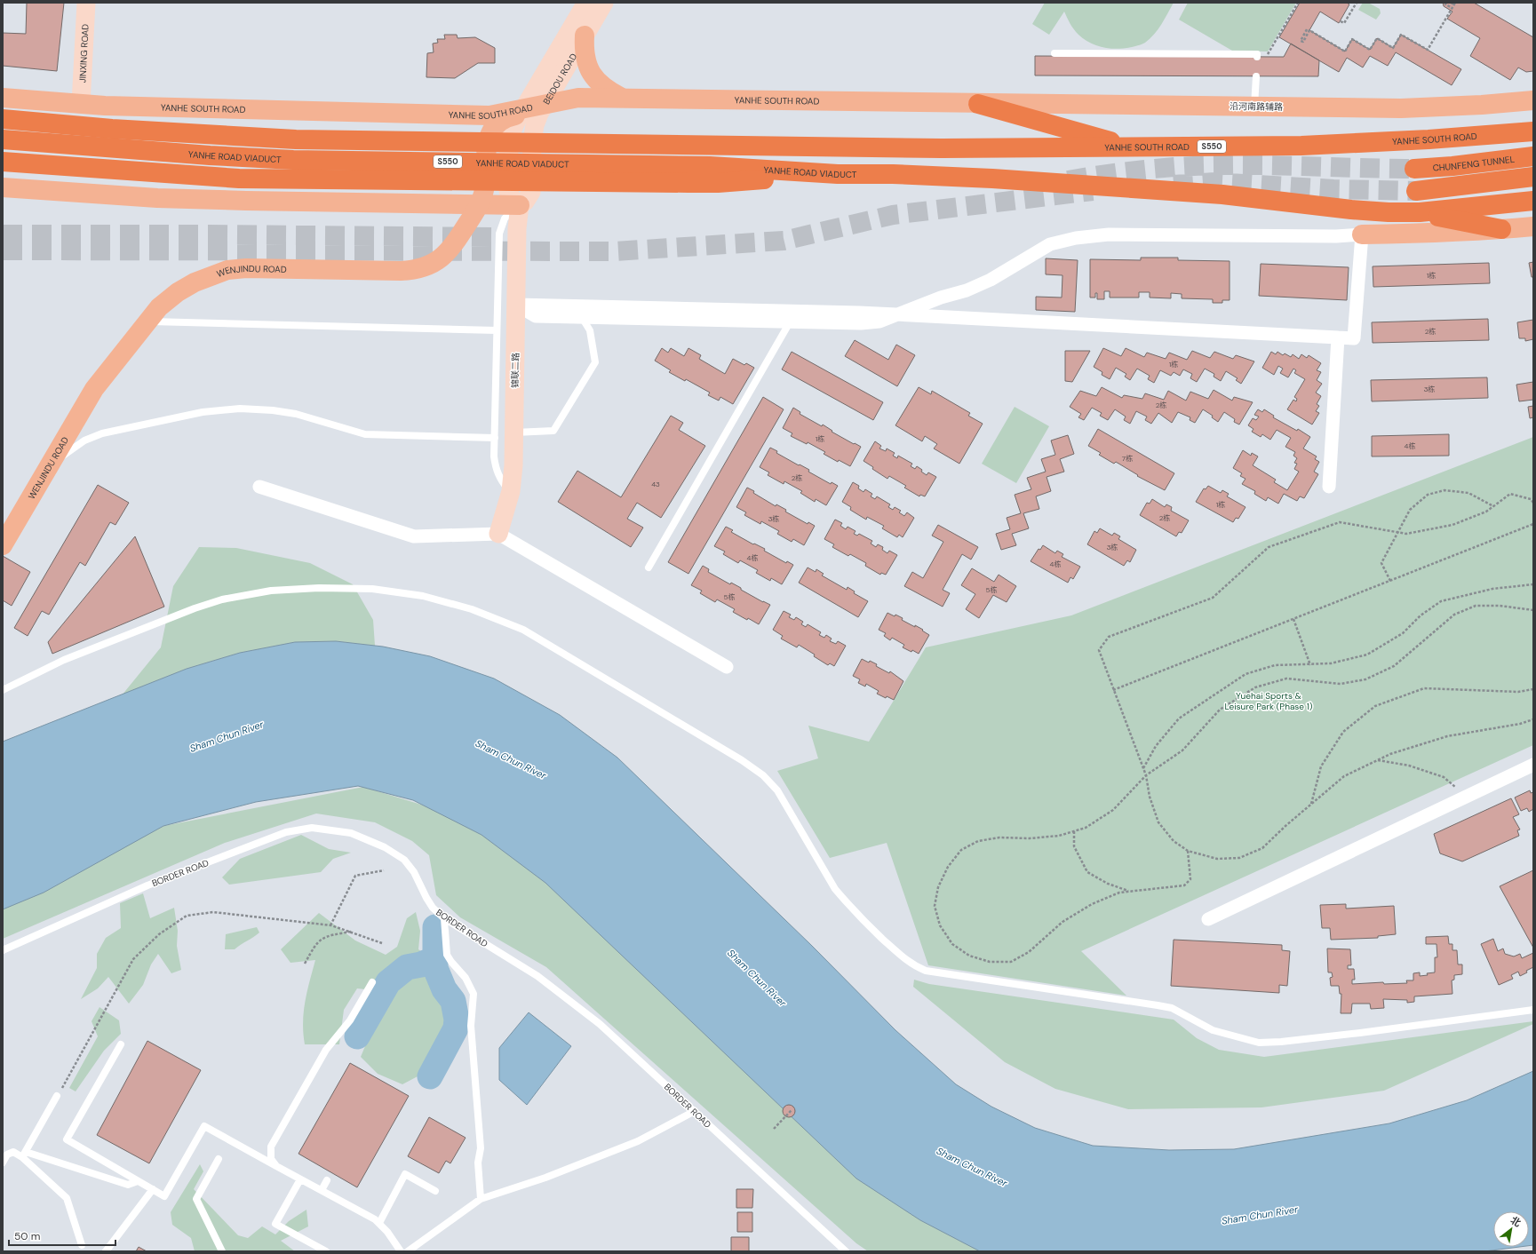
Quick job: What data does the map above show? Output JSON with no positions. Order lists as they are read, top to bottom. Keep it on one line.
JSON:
{"streets":{"highway":["YANHE SOUTH ROAD","S550","YANHE ROAD VIADUCT","CHUNFENG TUNNEL"],"main road":["沿河南路辅路","WENJINDU ROAD"],"street":["JINXING ROAD","BEIDOU ROAD","锦联二路"],"lane":["BORDER ROAD"]},"crossings":[["JINXING ROAD","YANHE SOUTH ROAD"],["BEIDOU ROAD","YANHE SOUTH ROAD"],["BEIDOU ROAD","WENJINDU ROAD"],["BEIDOU ROAD","锦联二路"],["YANHE SOUTH ROAD","沿河南路辅路"],["YANHE SOUTH ROAD","WENJINDU ROAD"],["S550","YANHE ROAD VIADUCT"]],"water":["Sham Chun River"],"parks":["Yuehai Sports & Leisure Park (Phase 1)"],"house_numbers":["1栋","2栋","1栋","3栋","2栋","1栋","4栋","7栋","2栋","43","1栋","2栋","3栋","3栋","4栋","4栋","5栋","5栋"],"scale_bar":"50 m","north":"top right"}
